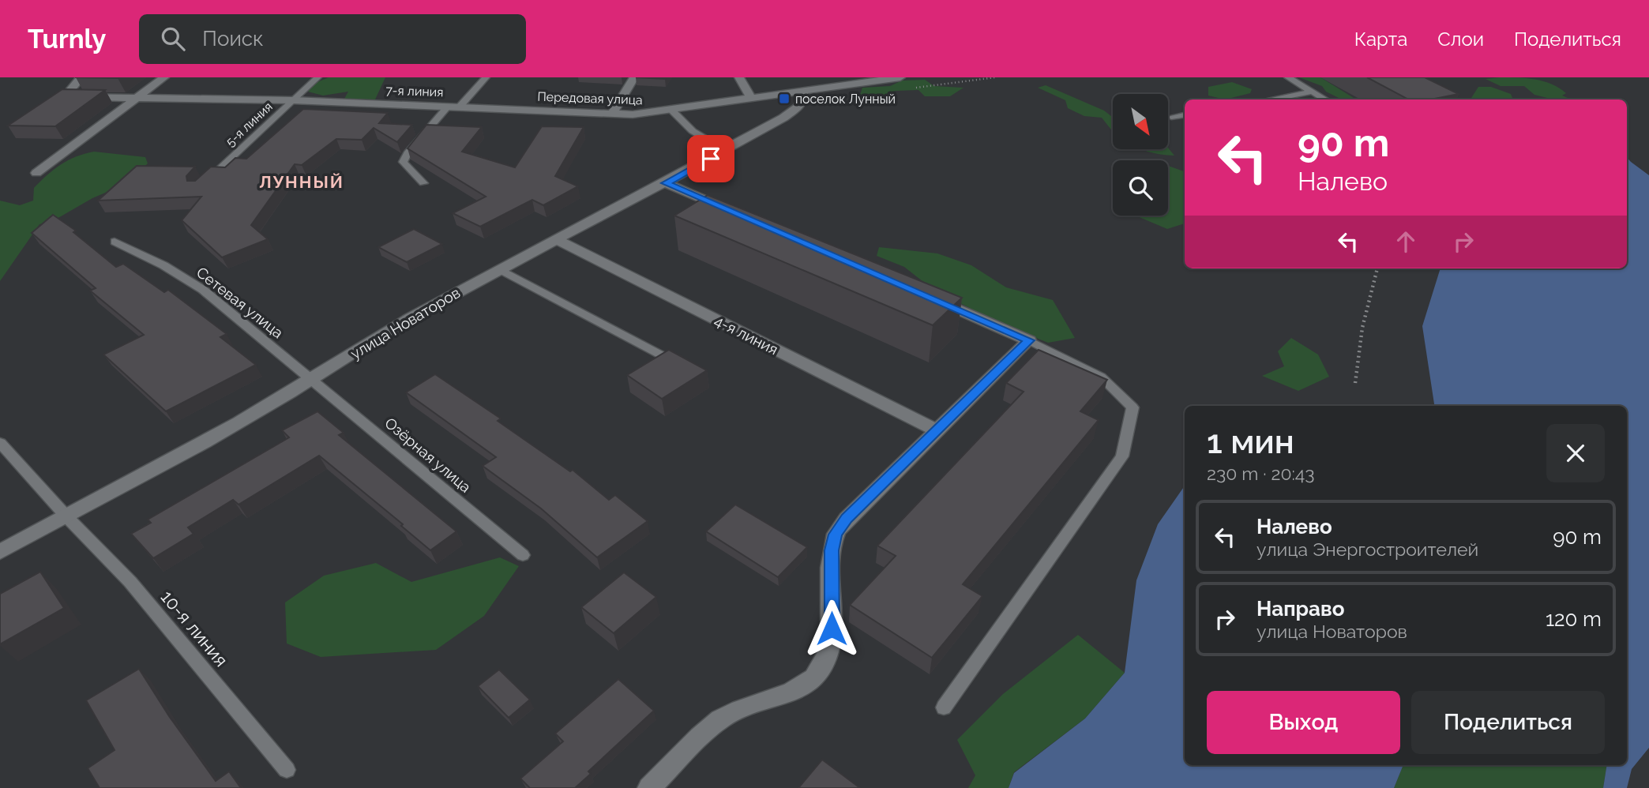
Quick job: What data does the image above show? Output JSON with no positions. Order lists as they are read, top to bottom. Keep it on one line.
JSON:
{"streets":{"street":["7-я линия","Передовая улица","улица Новаторов","4-я линия"],"lane":["5-я линия","Сетевая улица","Озёрная улица","10-я линия"]},"crossings":[["7-я линия","Передовая улица"],["7-я линия","5-я линия"],["Передовая улица","улица Новаторов"],["Сетевая улица","улица Новаторов"],["Сетевая улица","Озёрная улица"],["улица Новаторов","4-я линия"],["улица Новаторов","Озёрная улица"],["улица Новаторов","10-я линия"]],"districts":["ЛУННЫЙ"],"places":{"transit":["поселок Лунный"]},"north":"bottom right","page":{"header":"Turnly","search":"Поиск","nav":["Карта","Слои","Поделиться"],"turn":["90 m","Налево"],"heading":["1 мин","230 m · 20:43"],"list":[{"name":"Налево","note":"улица Энергостроителей","value":"90 m"},{"name":"Направо","note":"улица Новаторов","value":"120 m"}],"buttons":["Выход","Поделиться"]}}
